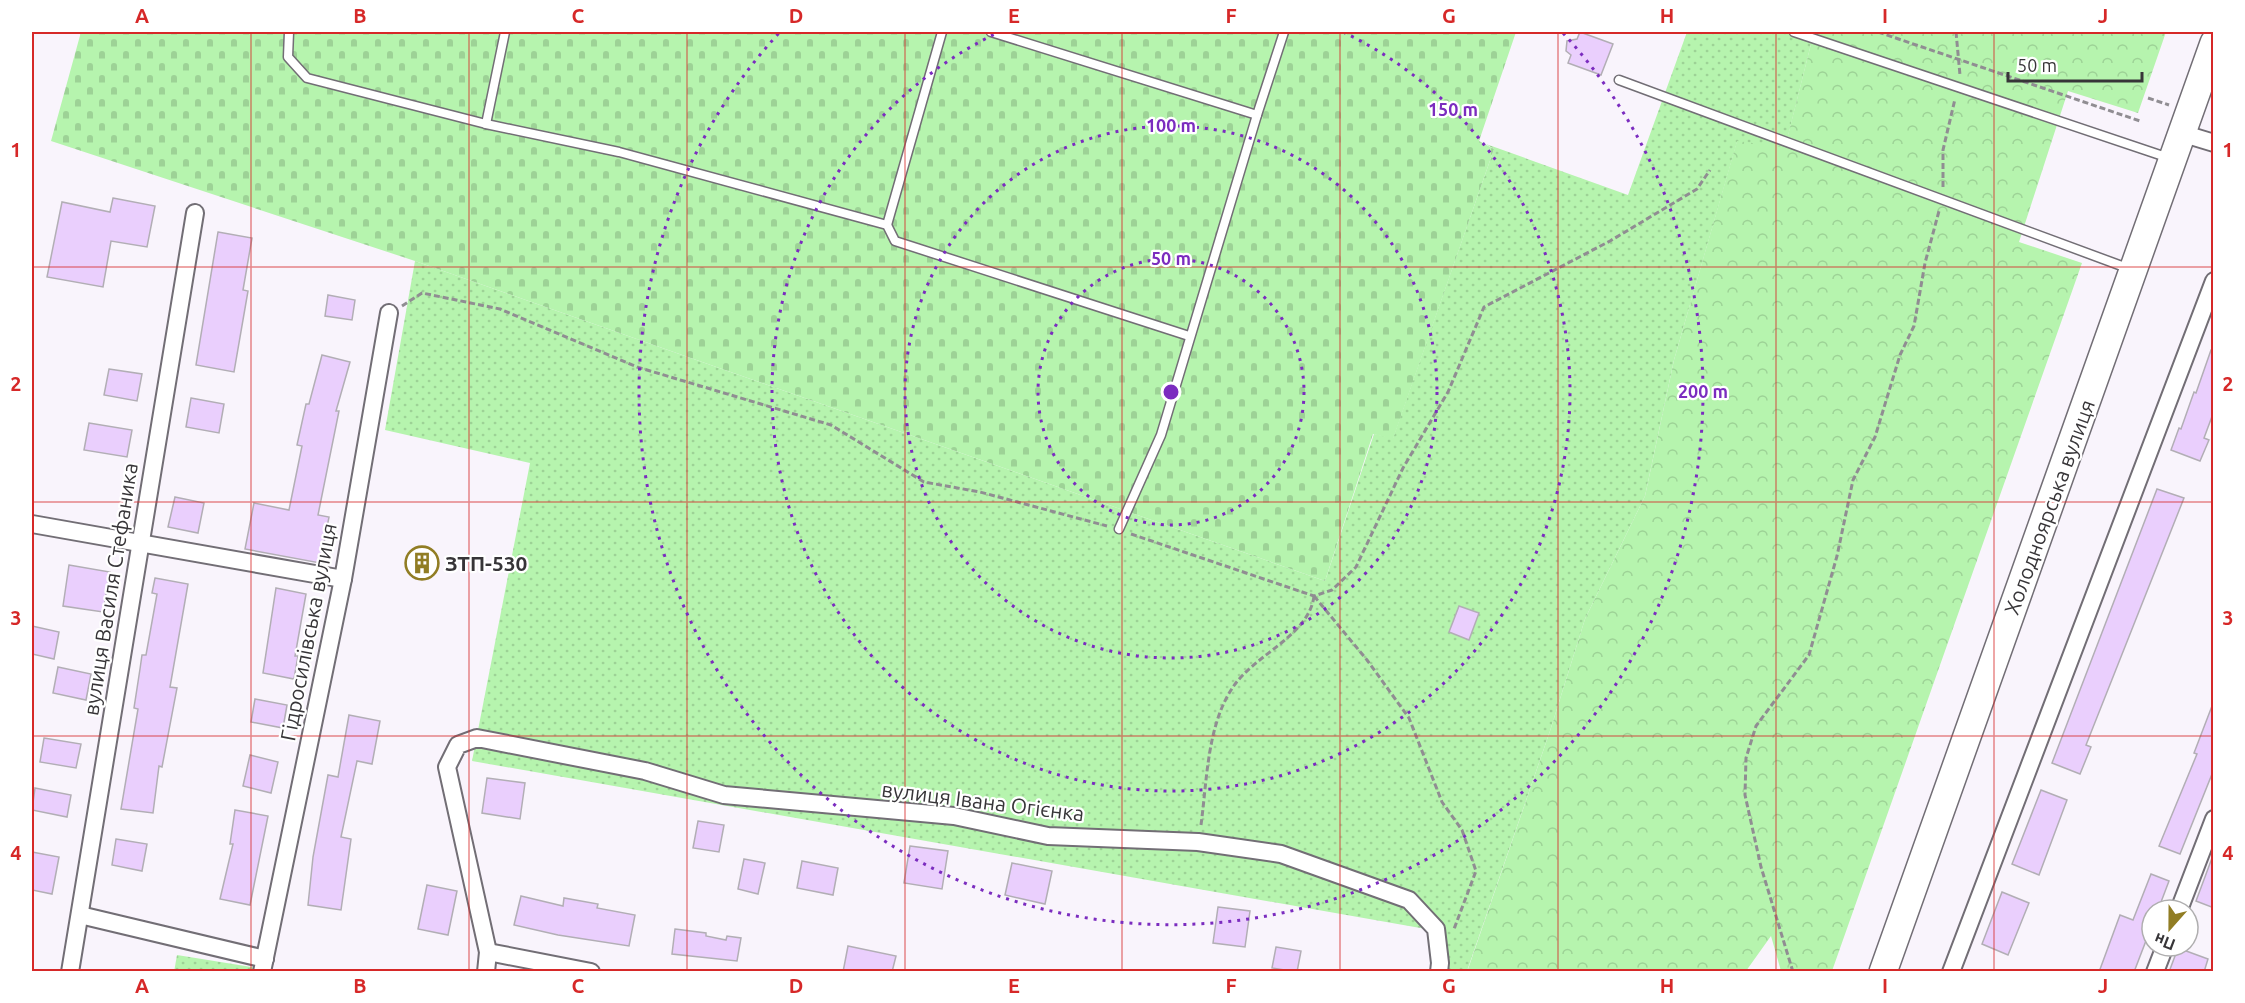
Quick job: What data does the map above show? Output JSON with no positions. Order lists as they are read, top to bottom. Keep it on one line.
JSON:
{"streets":{"main road":["Холодноярська вулиця"],"street":["вулиця Василя Стефаника","Гідросилівська вулиця","вулиця Івана Огієнка"]},"places":{"building":["ЗТП-530"]},"scale_bar":"50 m","north":"bottom","grid":{"columns":["A","B","C","D","E","F","G","H","I","J"],"rows":["1","2","3","4"]},"rings":["150 m","100 m","50 m","200 m"]}
